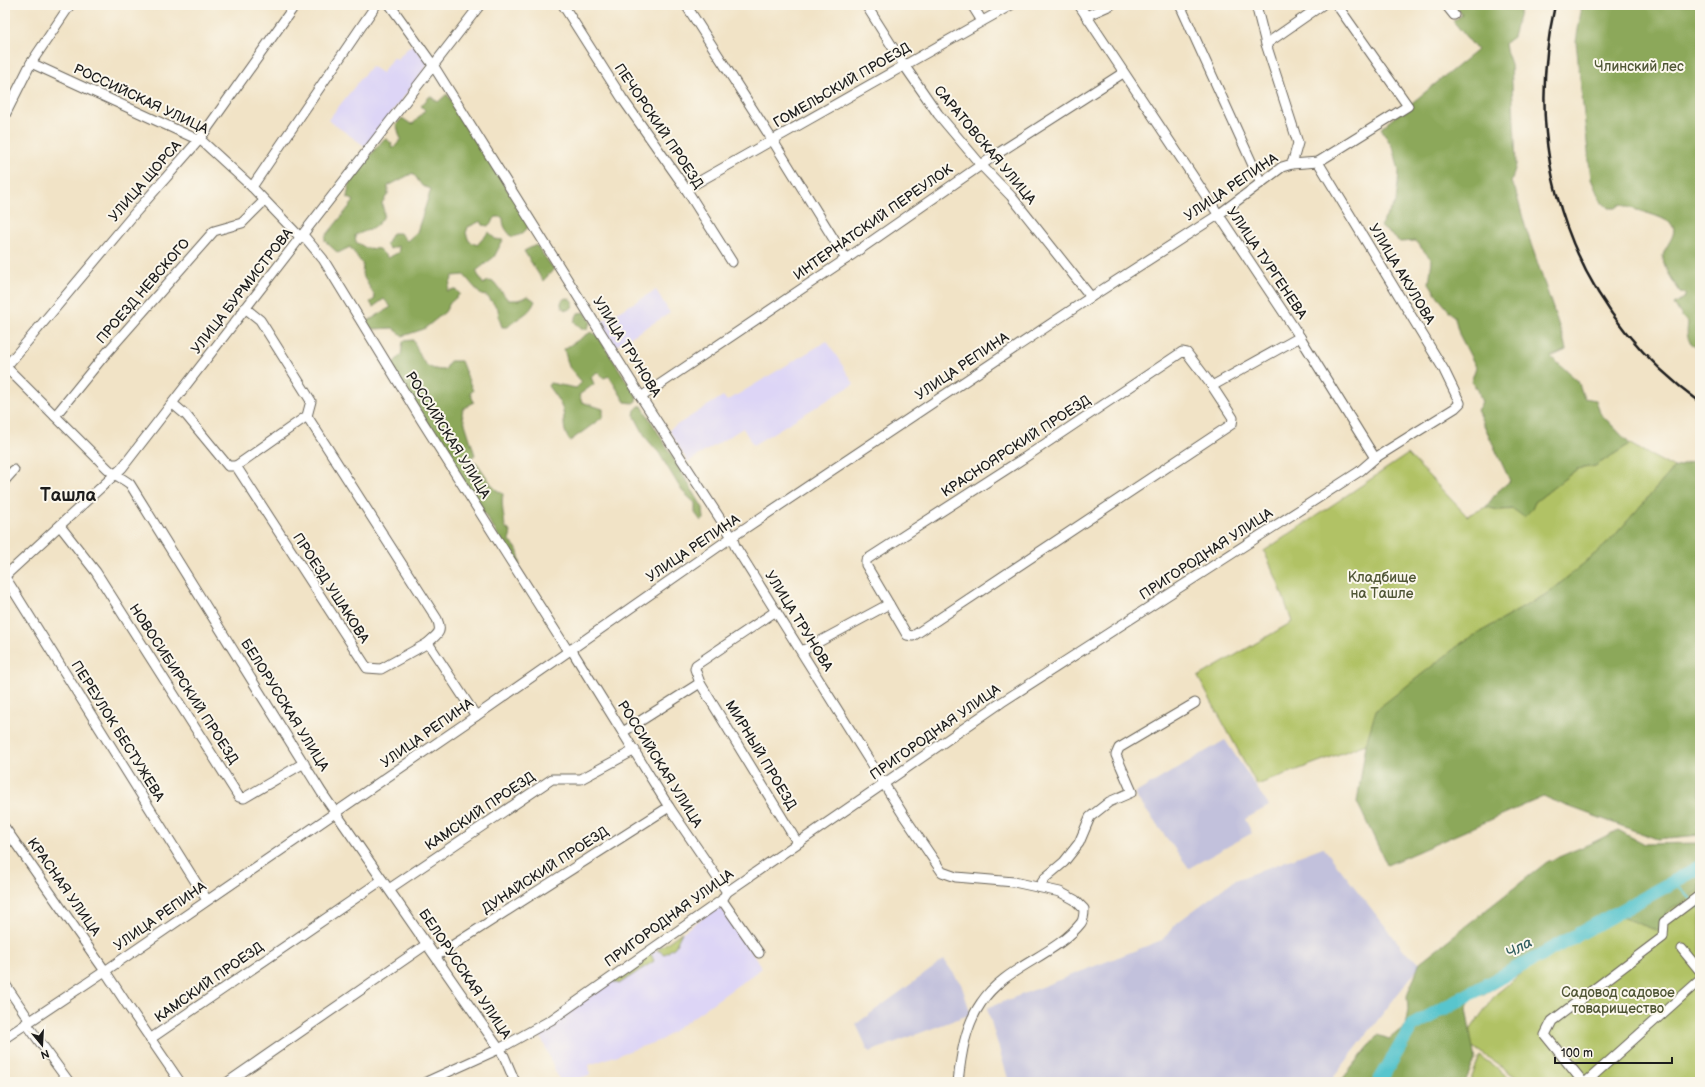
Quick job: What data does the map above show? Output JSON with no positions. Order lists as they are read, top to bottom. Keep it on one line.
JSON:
{"streets":{"street":["ГОМЕЛЬСКИЙ ПРОЕЗД","РОССИЙСКАЯ УЛИЦА","ПЕЧОРСКИЙ ПРОЕЗД","САРАТОВСКАЯ УЛИЦА","УЛИЦА ЩОРСА","УЛИЦА РЕПИНА","ИНТЕРНАТСКИЙ ПЕРЕУЛОК","УЛИЦА ТУРГЕНЕВА","УЛИЦА АКУЛОВА","ПРОЕЗД НЕВСКОГО","УЛИЦА БУРМИСТРОВА","УЛИЦА ТРУНОВА","КРАСНОЯРСКИЙ ПРОЕЗД","ПРИГОРОДНАЯ УЛИЦА","ПРОЕЗД УШАКОВА","НОВОСИБИРСКИЙ ПРОЕЗД","БЕЛОРУССКАЯ УЛИЦА","ПЕРЕУЛОК БЕСТУЖЕВА","МИРНЫЙ ПРОЕЗД","КАМСКИЙ ПРОЕЗД","ДУНАЙСКИЙ ПРОЕЗД","КРАСНАЯ УЛИЦА"]},"crossings":[["ГОМЕЛЬСКИЙ ПРОЕЗД","ПЕЧОРСКИЙ ПРОЕЗД"],["ГОМЕЛЬСКИЙ ПРОЕЗД","САРАТОВСКАЯ УЛИЦА"],["РОССИЙСКАЯ УЛИЦА","УЛИЦА ЩОРСА"],["РОССИЙСКАЯ УЛИЦА","УЛИЦА РЕПИНА"],["РОССИЙСКАЯ УЛИЦА","ПРОЕЗД НЕВСКОГО"],["РОССИЙСКАЯ УЛИЦА","УЛИЦА БУРМИСТРОВА"],["РОССИЙСКАЯ УЛИЦА","ПРИГОРОДНАЯ УЛИЦА"],["РОССИЙСКАЯ УЛИЦА","КАМСКИЙ ПРОЕЗД"],["РОССИЙСКАЯ УЛИЦА","ДУНАЙСКИЙ ПРОЕЗД"],["САРАТОВСКАЯ УЛИЦА","УЛИЦА РЕПИНА"],["САРАТОВСКАЯ УЛИЦА","ИНТЕРНАТСКИЙ ПЕРЕУЛОК"],["УЛИЦА ЩОРСА","БЕЛОРУССКАЯ УЛИЦА"],["УЛИЦА РЕПИНА","УЛИЦА ТУРГЕНЕВА"],["УЛИЦА РЕПИНА","УЛИЦА АКУЛОВА"],["УЛИЦА РЕПИНА","УЛИЦА ТРУНОВА"],["УЛИЦА РЕПИНА","БЕЛОРУССКАЯ УЛИЦА"],["УЛИЦА РЕПИНА","ПЕРЕУЛОК БЕСТУЖЕВА"],["УЛИЦА РЕПИНА","КРАСНАЯ УЛИЦА"],["ИНТЕРНАТСКИЙ ПЕРЕУЛОК","УЛИЦА ТУРГЕНЕВА"],["ИНТЕРНАТСКИЙ ПЕРЕУЛОК","УЛИЦА ТРУНОВА"],["УЛИЦА ТУРГЕНЕВА","ПРИГОРОДНАЯ УЛИЦА"],["УЛИЦА АКУЛОВА","ПРИГОРОДНАЯ УЛИЦА"],["ПРОЕЗД НЕВСКОГО","БЕЛОРУССКАЯ УЛИЦА"],["УЛИЦА БУРМИСТРОВА","УЛИЦА ТРУНОВА"],["УЛИЦА БУРМИСТРОВА","ПРОЕЗД УШАКОВА"],["УЛИЦА БУРМИСТРОВА","НОВОСИБИРСКИЙ ПРОЕЗД"],["УЛИЦА БУРМИСТРОВА","БЕЛОРУССКАЯ УЛИЦА"],["УЛИЦА БУРМИСТРОВА","ПЕРЕУЛОК БЕСТУЖЕВА"],["УЛИЦА ТРУНОВА","ПРИГОРОДНАЯ УЛИЦА"],["УЛИЦА ТРУНОВА","МИРНЫЙ ПРОЕЗД"],["ПРИГОРОДНАЯ УЛИЦА","БЕЛОРУССКАЯ УЛИЦА"],["ПРИГОРОДНАЯ УЛИЦА","МИРНЫЙ ПРОЕЗД"],["НОВОСИБИРСКИЙ ПРОЕЗД","БЕЛОРУССКАЯ УЛИЦА"],["БЕЛОРУССКАЯ УЛИЦА","КАМСКИЙ ПРОЕЗД"],["БЕЛОРУССКАЯ УЛИЦА","ДУНАЙСКИЙ ПРОЕЗД"],["КАМСКИЙ ПРОЕЗД","КРАСНАЯ УЛИЦА"]],"districts":["Ташла"],"water":["Чла"],"parks":["Члинский лес","Кладбище на Ташле","Садовод садовое товарищество"],"scale_bar":"100 m","north":"bottom"}
